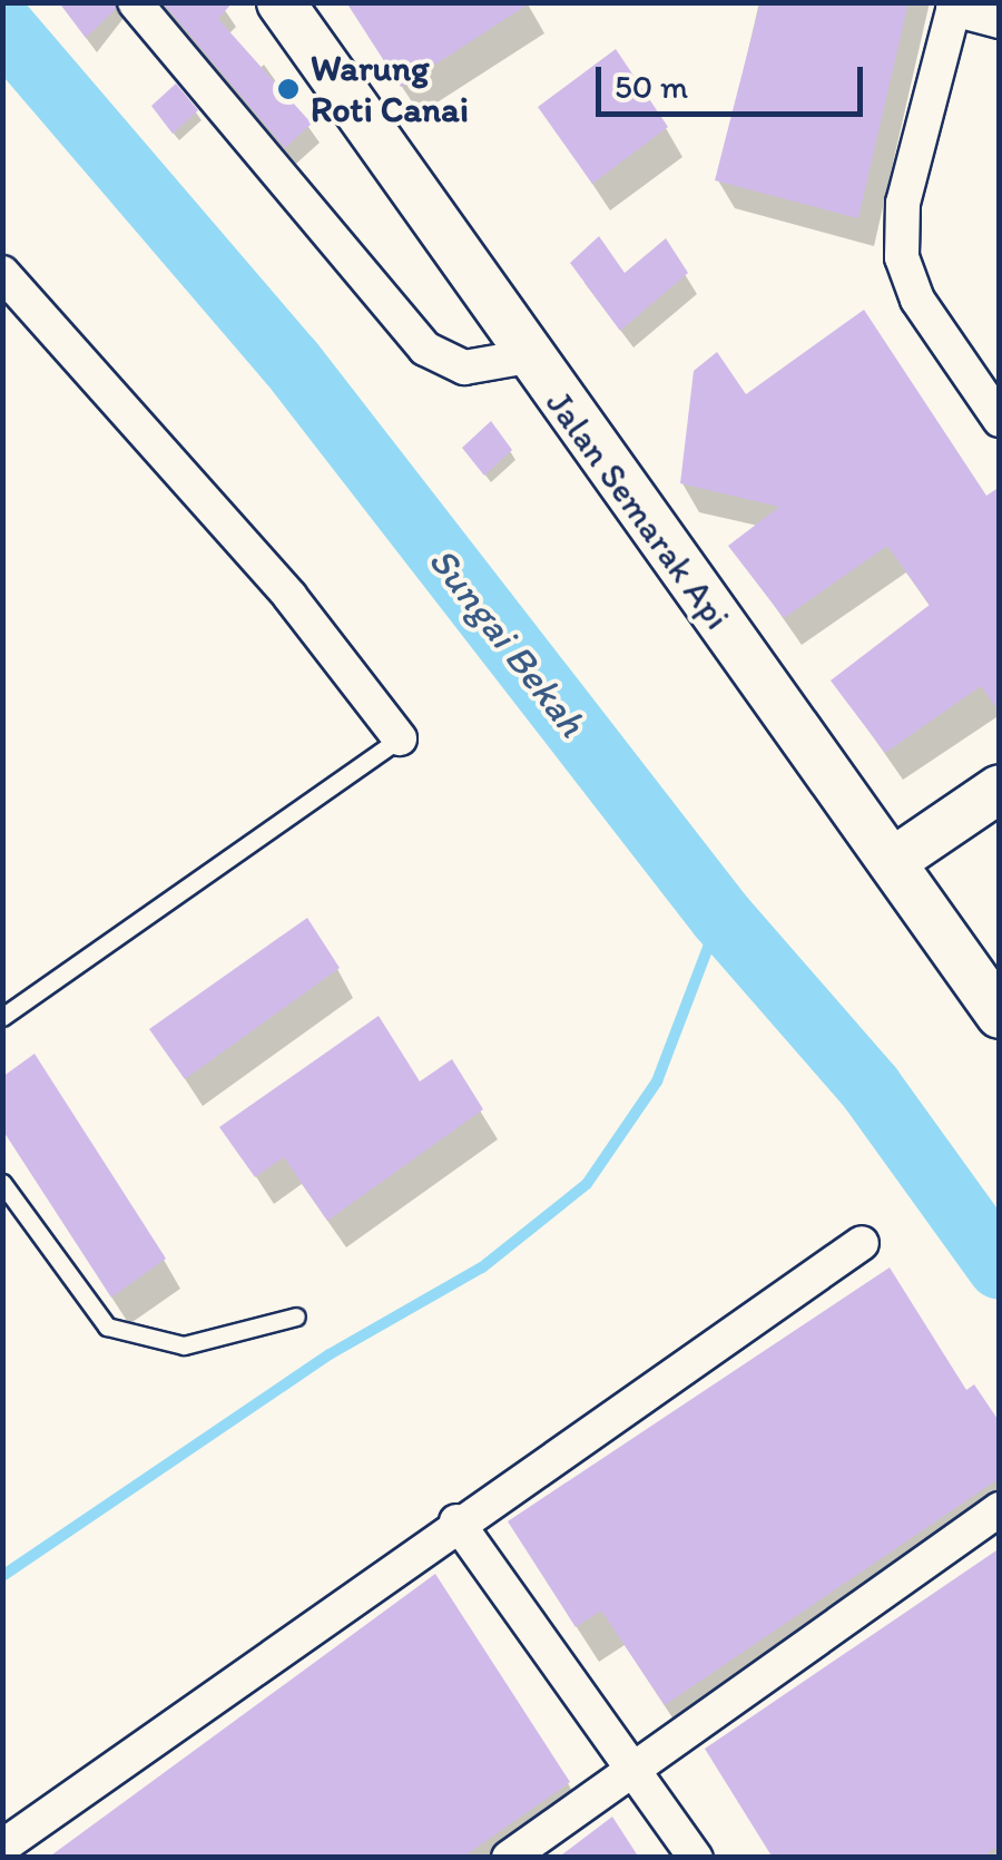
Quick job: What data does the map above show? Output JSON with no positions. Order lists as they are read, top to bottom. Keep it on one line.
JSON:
{"streets":{"street":["Jalan Semarak Api"]},"water":["Sungai Bekah"],"places":["Warung Roti Canai"],"scale_bar":"50 m"}
